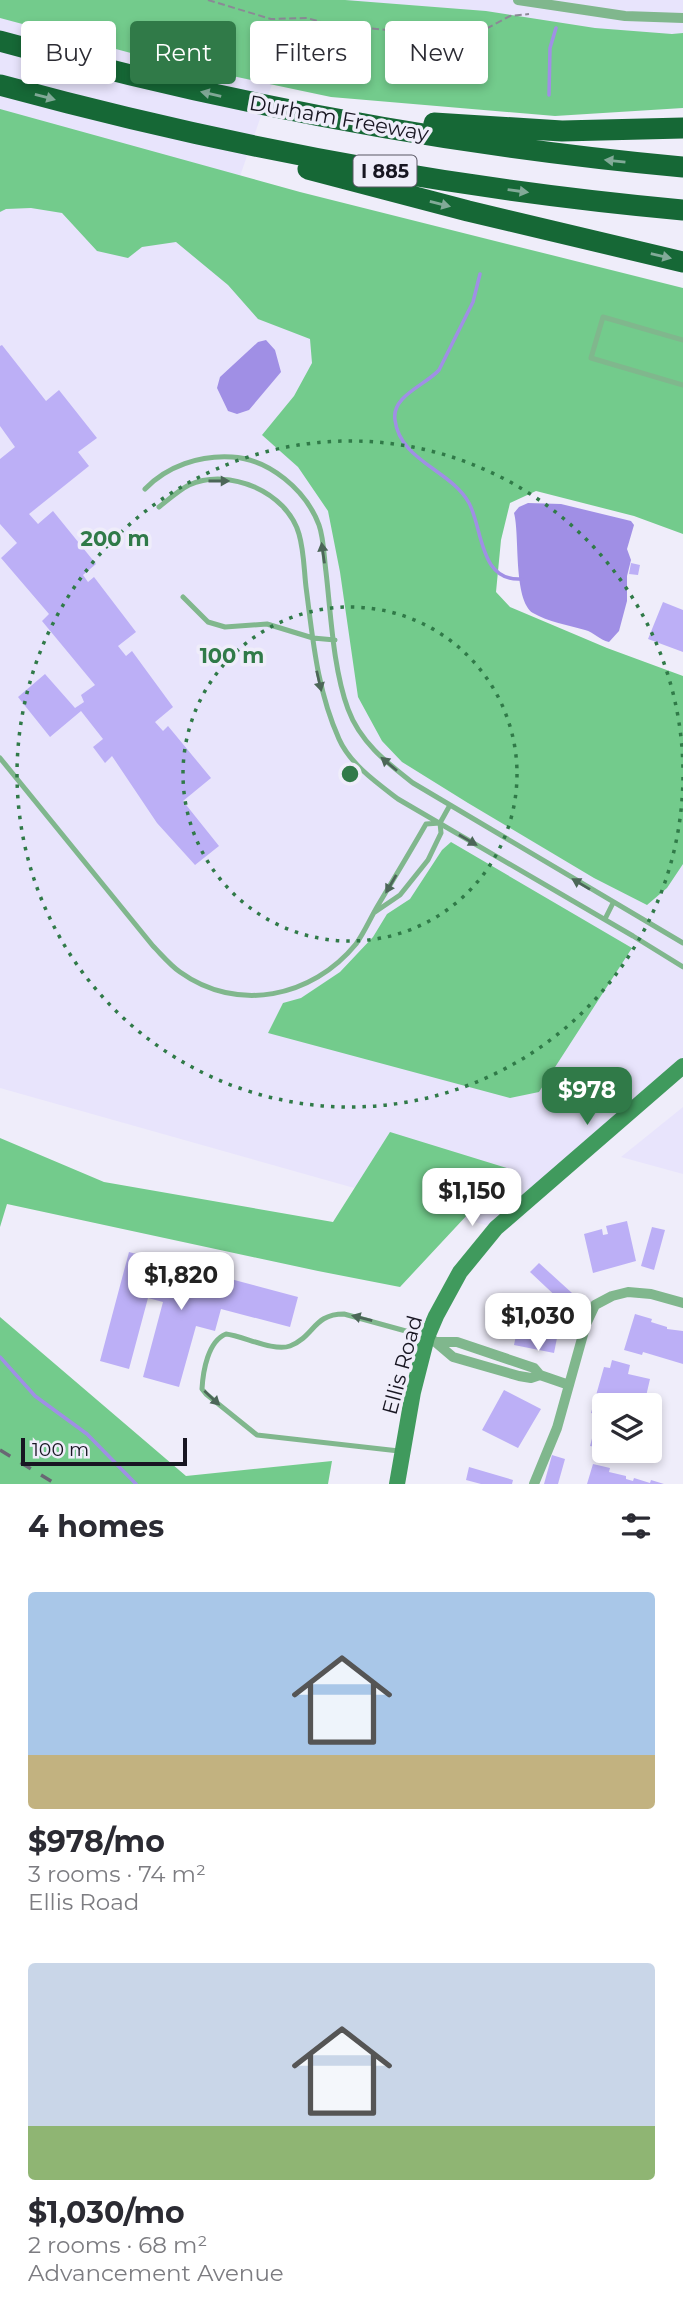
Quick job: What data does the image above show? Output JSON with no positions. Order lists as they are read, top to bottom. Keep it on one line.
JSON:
{"streets":{"highway":["Durham Freeway","I 885"],"main road":["Ellis Road"]},"scale_bar":"100 m","page":{"chip":["Buy","Rent","Filters","New"],"price":["$978","$1,150","$1,820","$1,030"],"scale":"100 m","heading":"4 homes","list":[{"name":"$978/mo","note":"3 rooms · 74 m² · Ellis Road"},{"name":"$1,030/mo","note":"2 rooms · 68 m² · Advancement Avenue"}]},"rings":["200 m","100 m"]}
